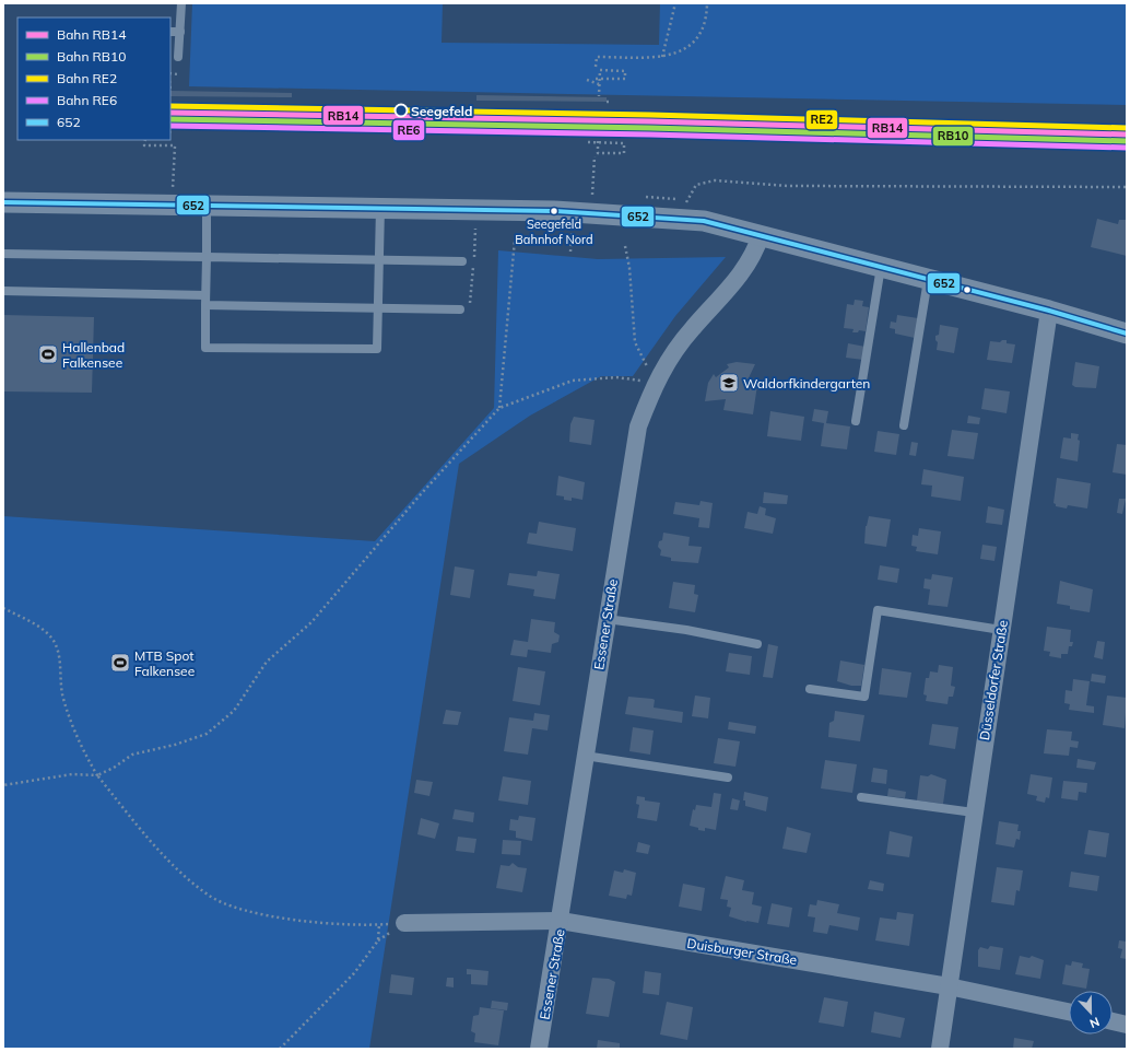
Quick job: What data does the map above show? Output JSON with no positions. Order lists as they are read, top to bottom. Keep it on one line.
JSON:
{"streets":{"street":["Essener Straße","Düsseldorfer Straße","Duisburger Straße"]},"crossings":[["Essener Straße","Duisburger Straße"],["Düsseldorfer Straße","Duisburger Straße"]],"places":{"other":["Seegefeld","Seegefeld Bahnhof Nord"],"sports":["Hallenbad Falkensee","MTB Spot Falkensee"],"school or university":["Waldorfkindergarten"]},"lines":["rail line RE2","rail line RB14","rail line RB10","rail line RE6","transit line 652"],"legend":["Bahn RB14","Bahn RB10","Bahn RE2","Bahn RE6","652"],"north":"bottom"}
